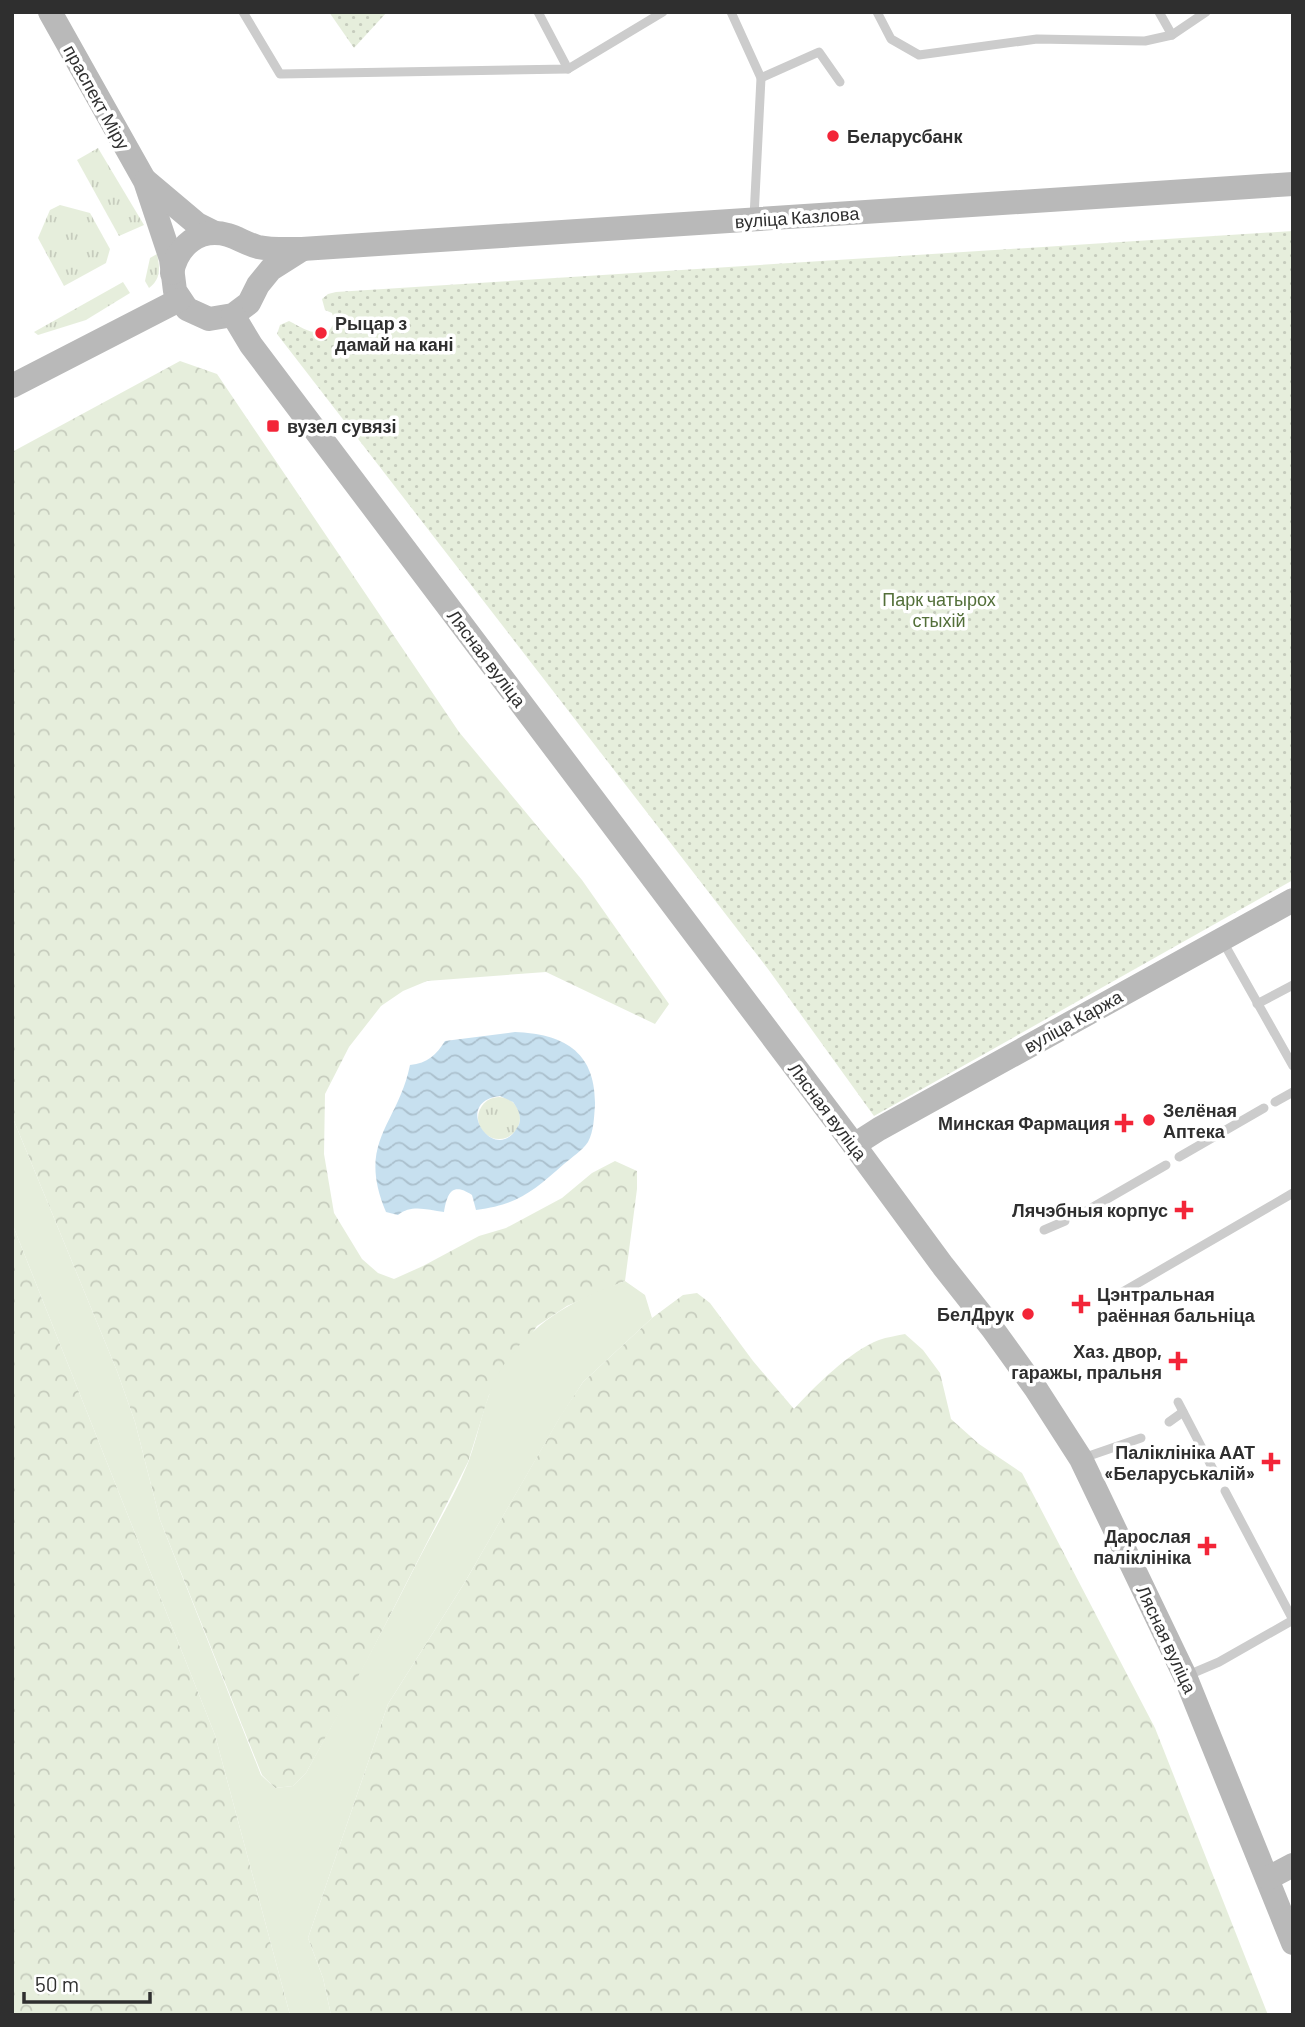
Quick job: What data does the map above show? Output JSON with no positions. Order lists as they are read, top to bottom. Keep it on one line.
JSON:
{"streets":{"main road":["праспект Міру","вуліца Казлова","Лясная вуліца","вуліца Каржа"]},"crossings":[["вуліца Казлова","Лясная вуліца"],["Лясная вуліца","вуліца Каржа"]],"parks":["Парк чатырох стыхій"],"places":{"other":["Беларусбанк","Рыцар з дамай на кані","Зелёная Аптека","БелДрук"],"transit":["вузел сувязі"],"health":["Минская Фармация","Лячэбныя корпус","Цэнтральная раённая бальніца","Хаз. двор, гаражы, пральня","Паліклініка ААТ «Беларуськалій»","Дарослая паліклініка"]},"scale_bar":"50 m"}
